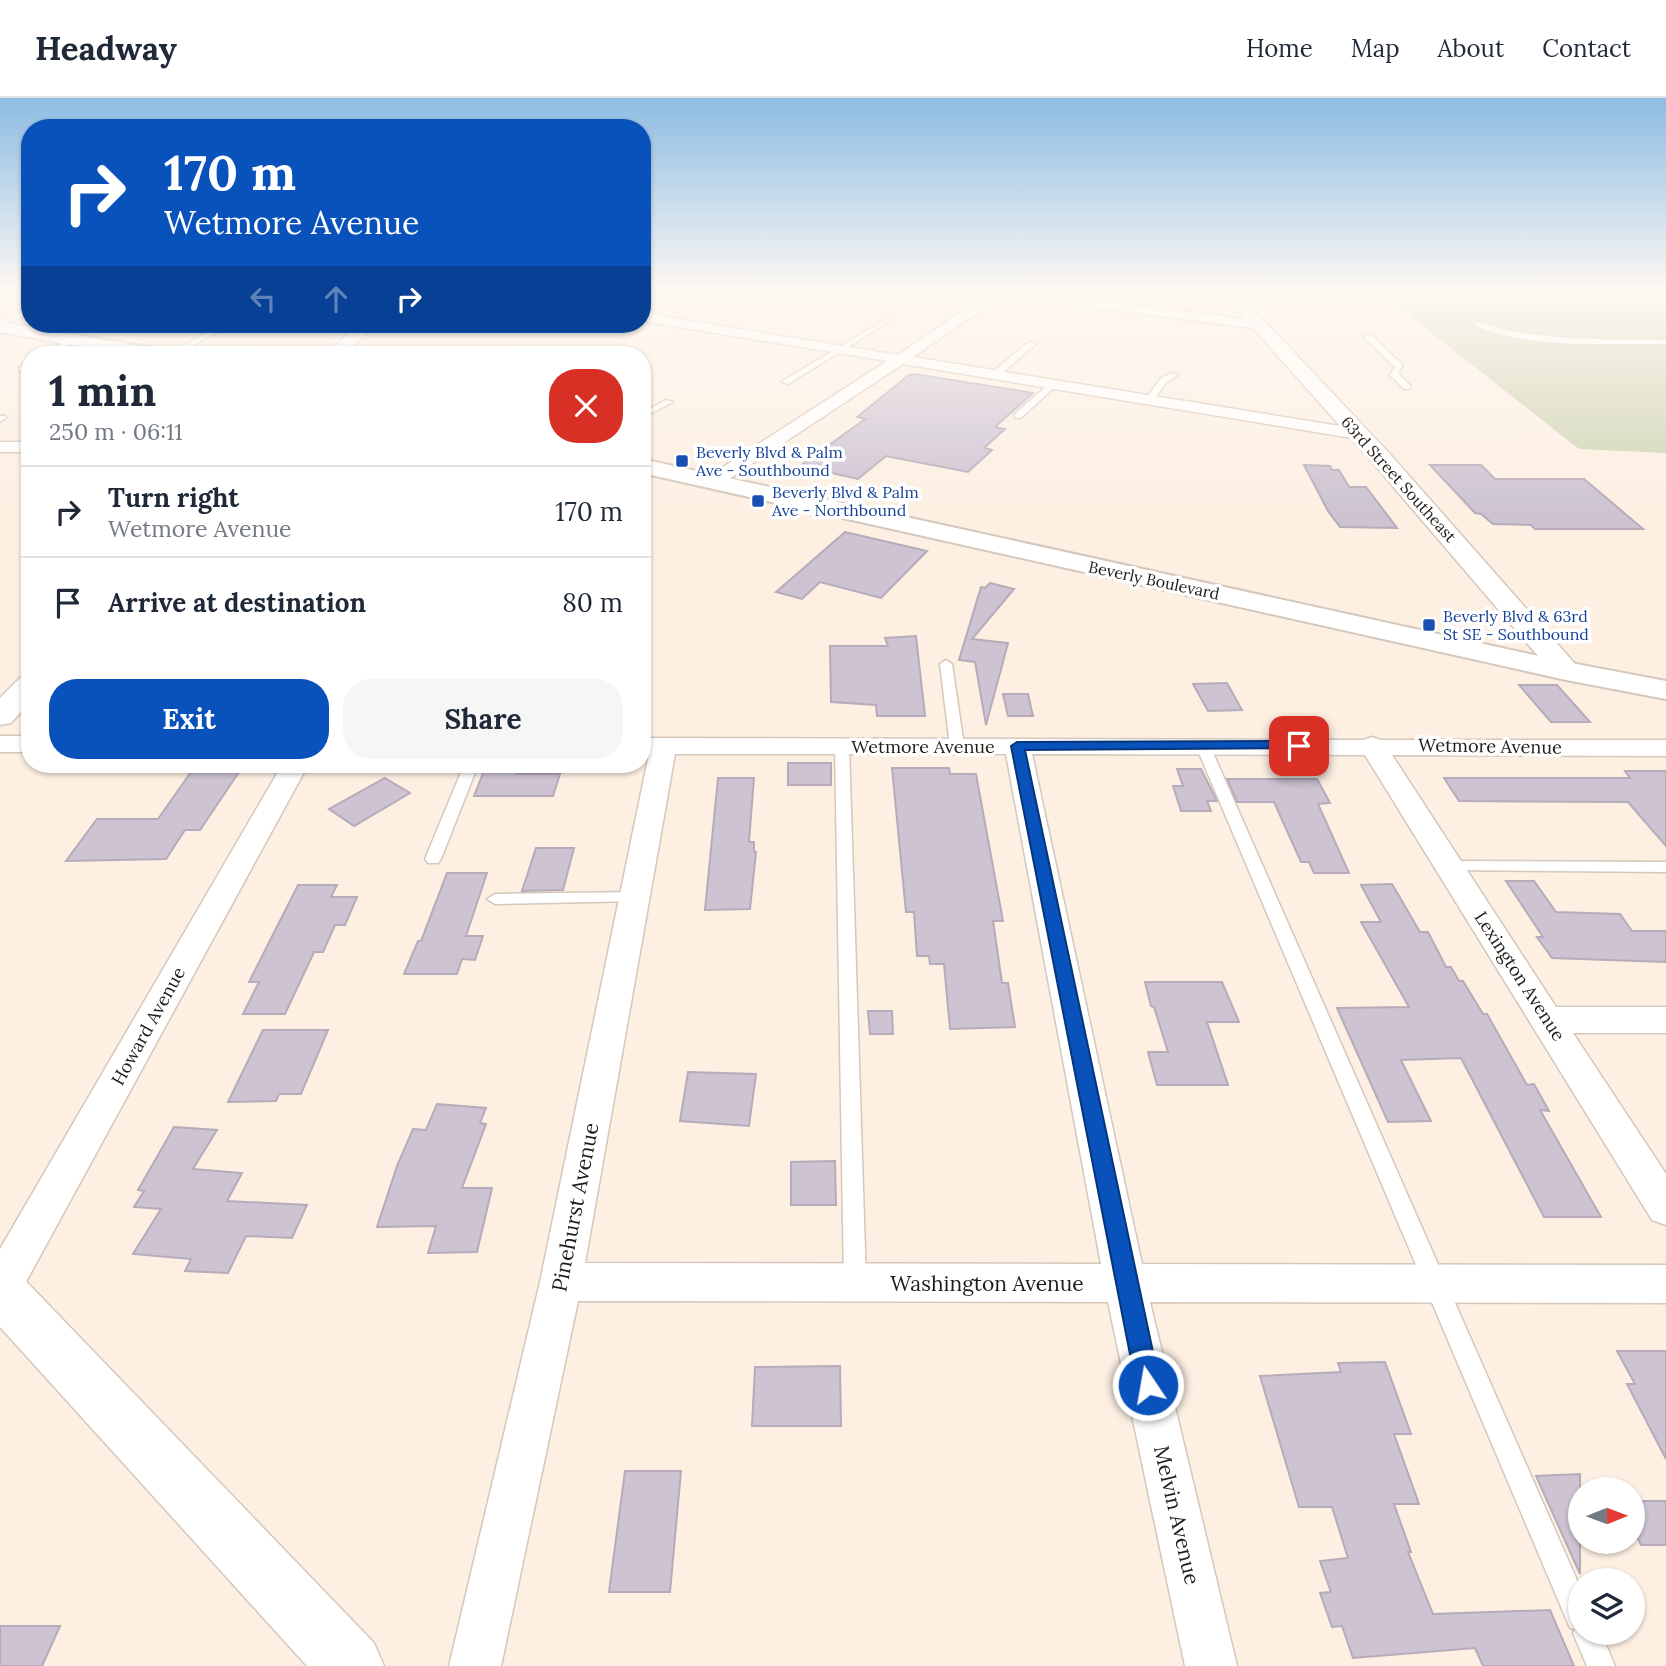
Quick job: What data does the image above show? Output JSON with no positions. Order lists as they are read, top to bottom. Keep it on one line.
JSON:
{"streets":{"main road":["Beverly Boulevard"],"street":["63rd Street Southeast","Wetmore Avenue","Lexington Avenue","Howard Avenue","Pinehurst Avenue","Washington Avenue","Melvin Avenue"]},"crossings":[["63rd Street Southeast","Beverly Boulevard"],["Wetmore Avenue","Lexington Avenue"],["Wetmore Avenue","Melvin Avenue"],["Pinehurst Avenue","Washington Avenue"],["Washington Avenue","Melvin Avenue"]],"places":{"transit":["Beverly Blvd & Palm Ave - Southbound","Beverly Blvd & Palm Ave - Northbound","Beverly Blvd & 63rd St SE - Southbound"]},"north":"right","page":{"header":"Headway","nav":["Home","Map","About","Contact"],"turn":["170 m","Wetmore Avenue"],"heading":["1 min","250 m · 06:11"],"list":[{"name":"Turn right","note":"Wetmore Avenue","value":"170 m"},{"name":"Arrive at destination","value":"80 m"}],"buttons":["Exit","Share"]}}
